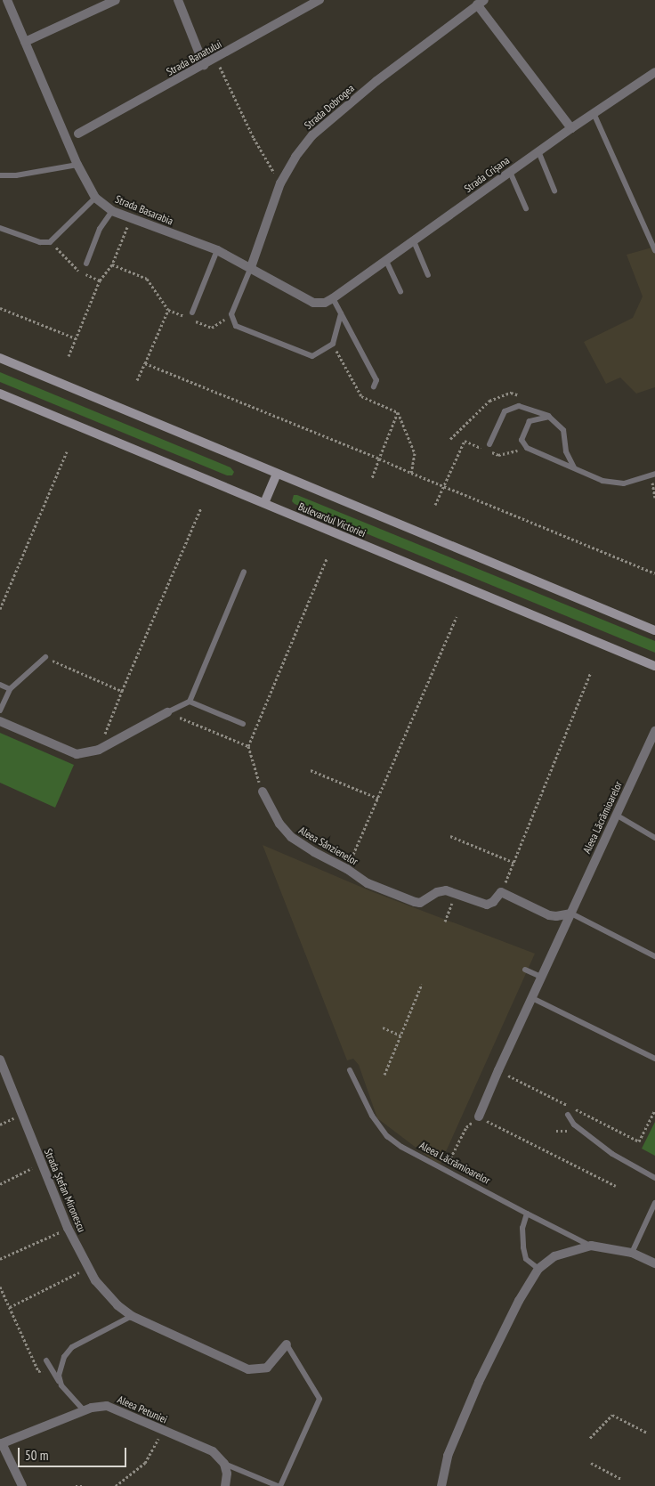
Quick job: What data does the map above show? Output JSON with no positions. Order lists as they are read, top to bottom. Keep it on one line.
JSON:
{"streets":{"main road":["Bulevardul Victoriei"],"street":["Strada Banatului","Strada Dobrogea","Strada Crișana","Strada Basarabia","Aleea Lăcrămioarelor","Aleea Sânzienelor","Strada Ștefan Mironescu","Aleea Petuniei"]},"crossings":[["Strada Dobrogea","Strada Crișana"],["Strada Dobrogea","Strada Basarabia"],["Strada Crișana","Strada Basarabia"]],"scale_bar":"50 m"}
